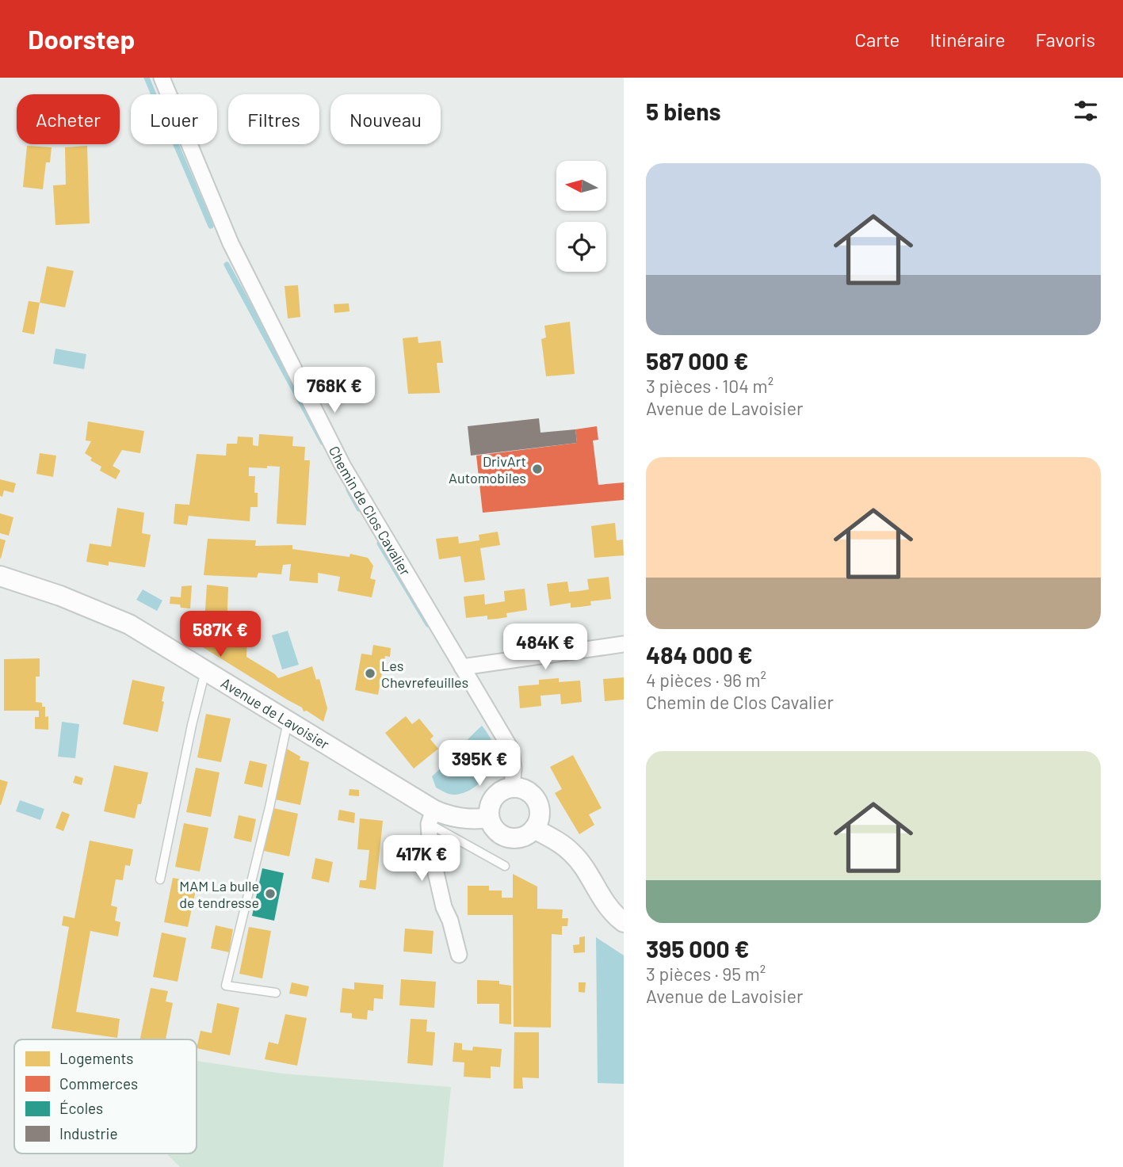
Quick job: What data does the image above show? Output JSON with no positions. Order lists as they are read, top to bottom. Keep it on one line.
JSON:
{"streets":{"street":["Chemin de Clos Cavalier","Avenue de Lavoisier"]},"crossings":[["Chemin de Clos Cavalier","Avenue de Lavoisier"]],"places":["DrivArt Automobiles","Les Chevrefeuilles","MAM La bulle de tendresse"],"legend":["Logements","Commerces","Écoles","Industrie"],"north":"left","page":{"header":"Doorstep","nav":["Carte","Itinéraire","Favoris"],"heading":"5 biens","chip":["Acheter","Louer","Filtres","Nouveau"],"list":[{"name":"587 000 €","note":"3 pièces · 104 m² · Avenue de Lavoisier"},{"name":"484 000 €","note":"4 pièces · 96 m² · Chemin de Clos Cavalier"},{"name":"395 000 €","note":"3 pièces · 95 m² · Avenue de Lavoisier"}],"price":["768K €","587K €","484K €","395K €","417K €"]}}
